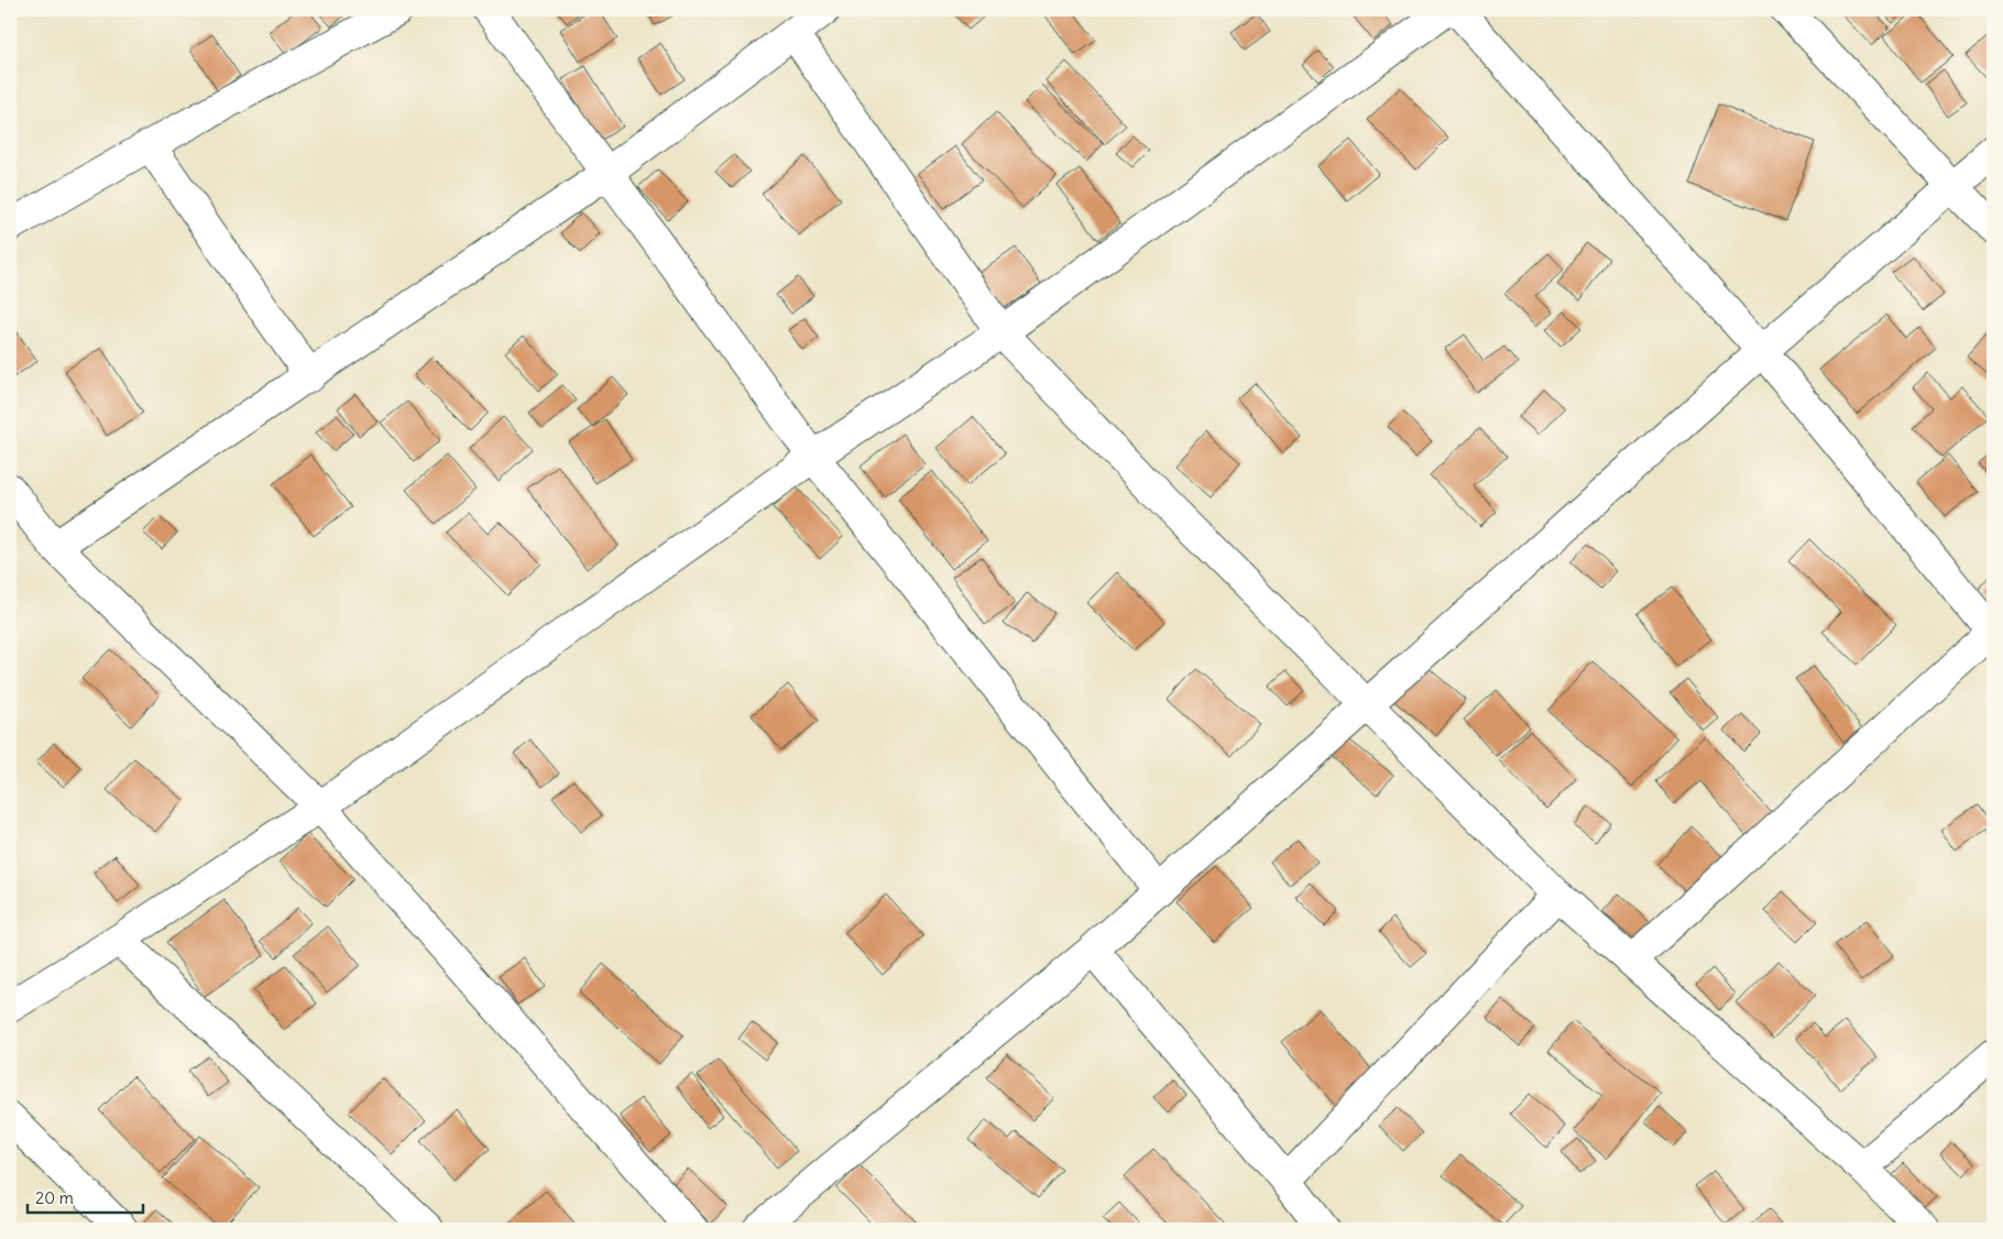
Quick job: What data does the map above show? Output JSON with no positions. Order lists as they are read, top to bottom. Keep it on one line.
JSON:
{"scale_bar":"20 m"}
